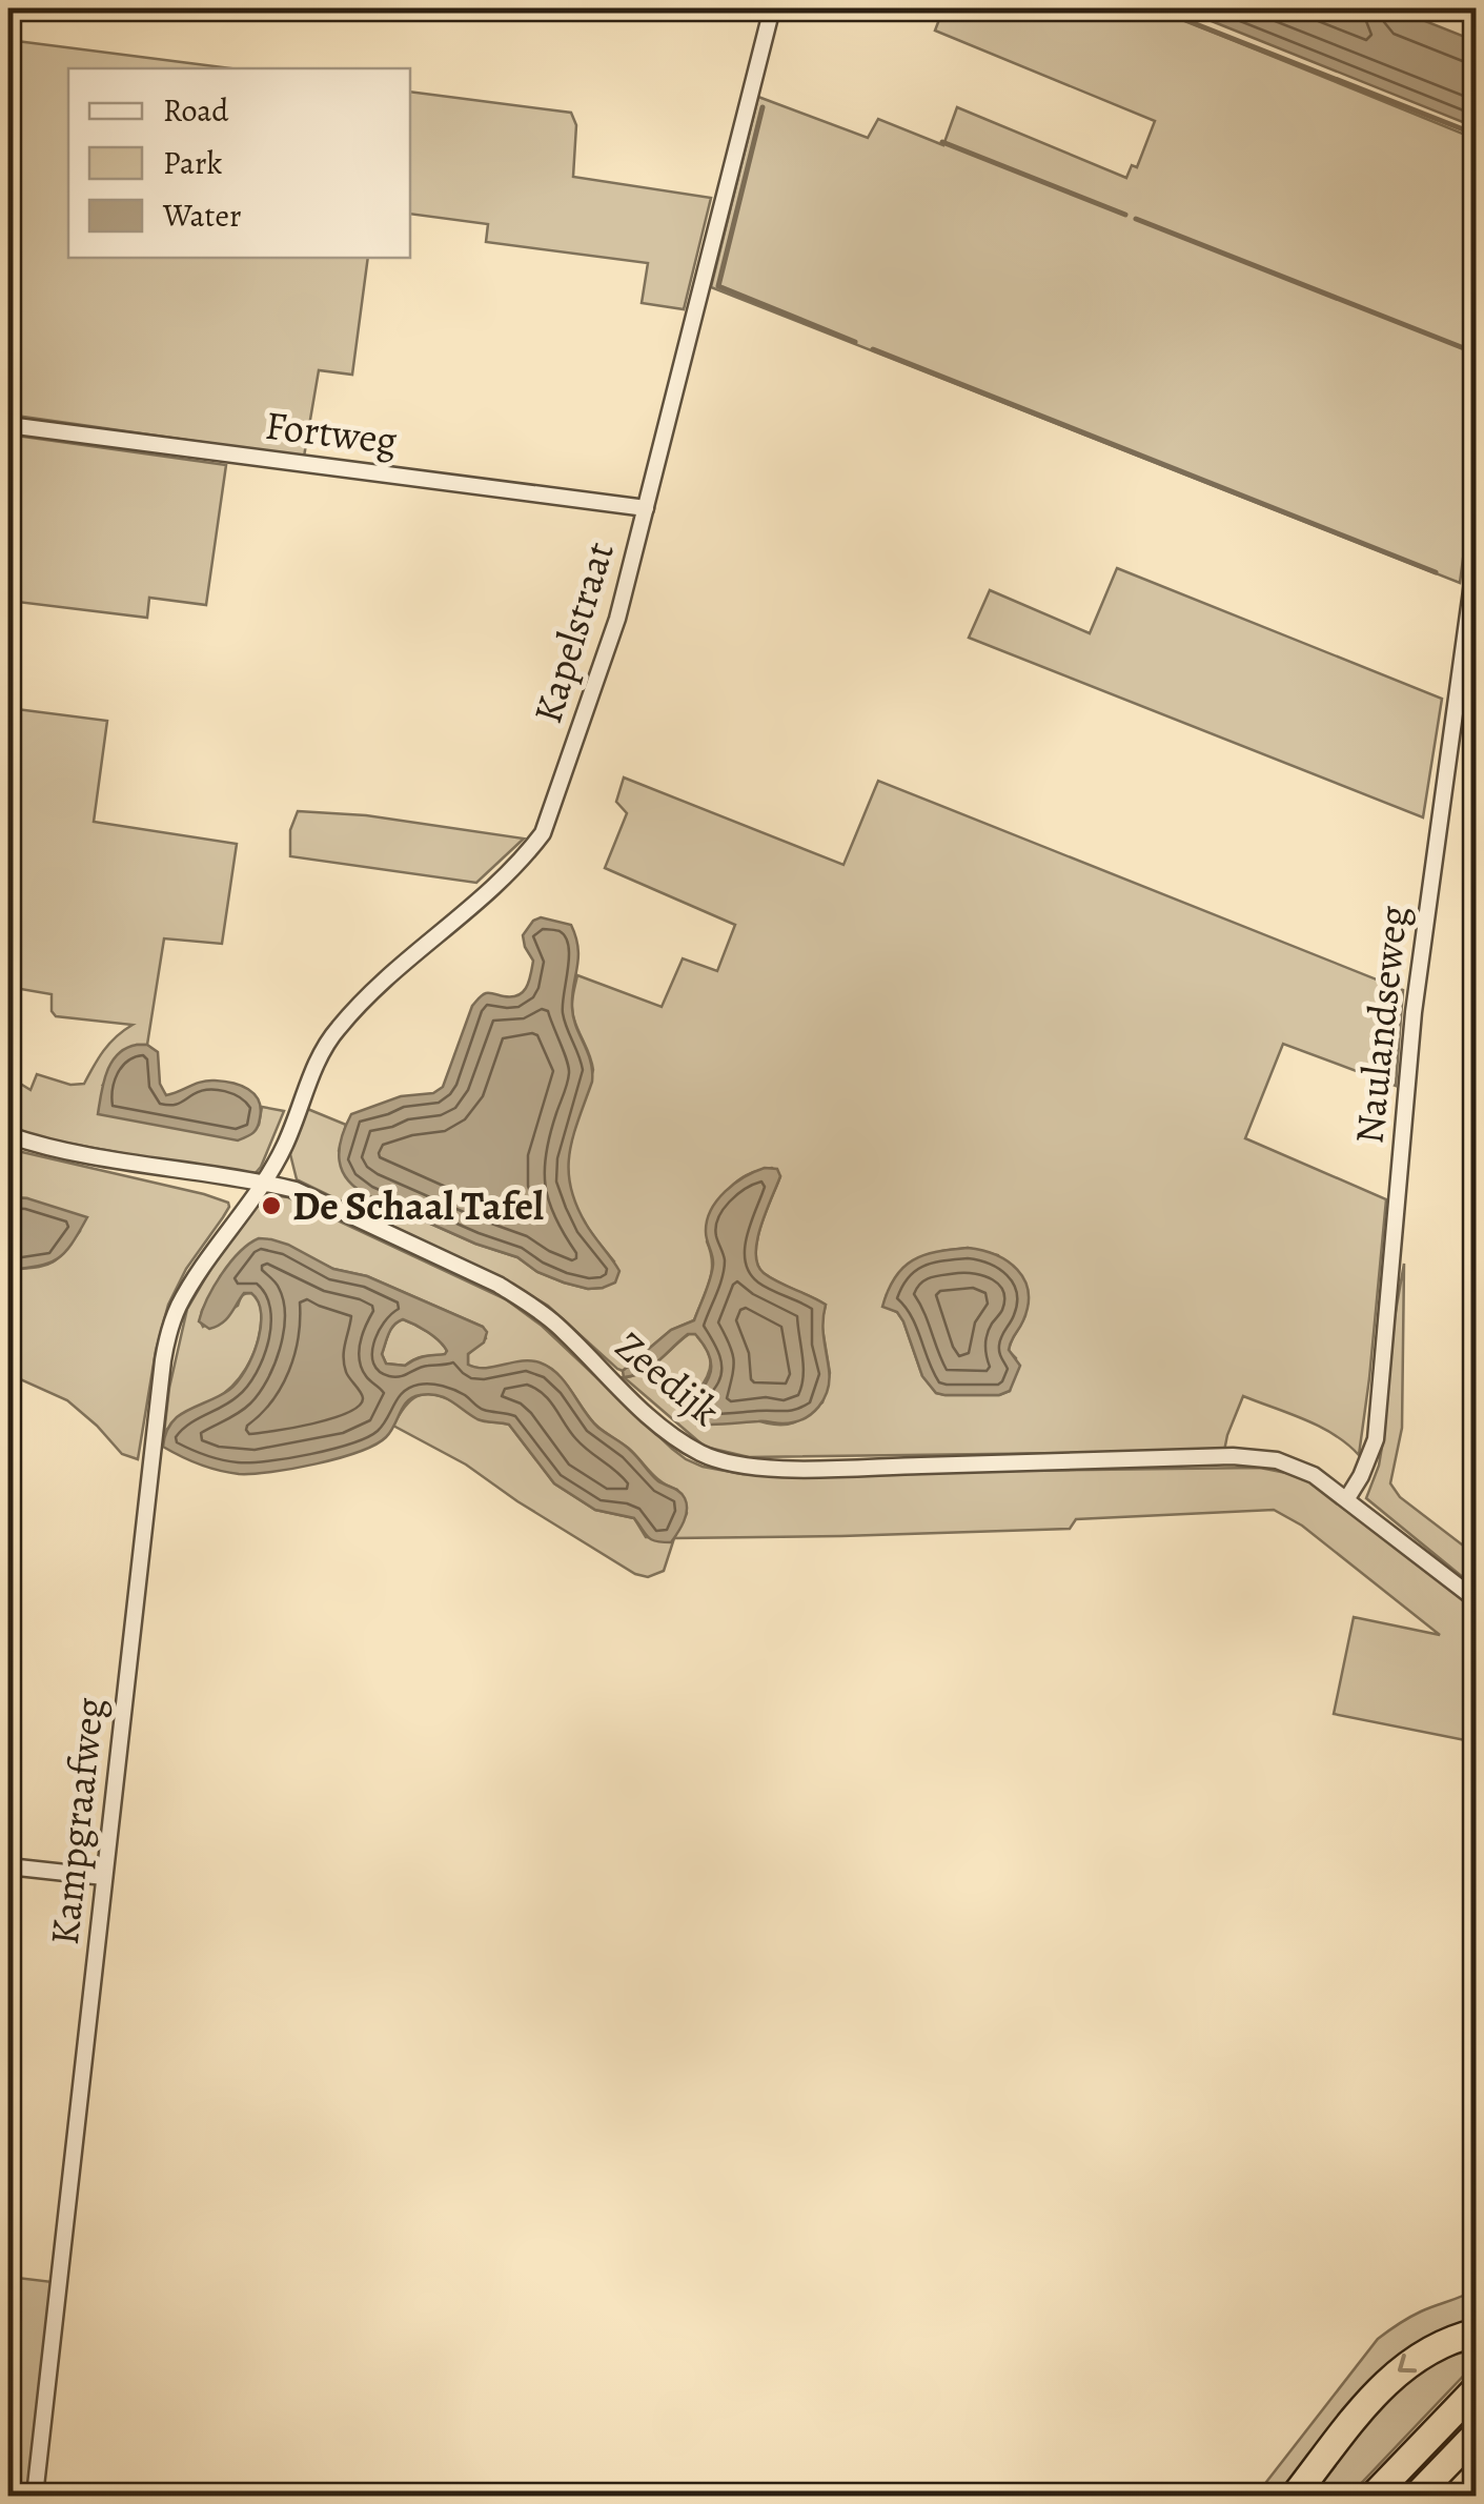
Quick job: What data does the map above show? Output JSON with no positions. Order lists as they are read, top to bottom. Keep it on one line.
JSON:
{"streets":{"street":["Fortweg","Kapelstraat","Naulandseweg","Zeedijk","Kampgraafweg"]},"crossings":[["Fortweg","Kapelstraat"],["Kapelstraat","Zeedijk"],["Kapelstraat","Kampgraafweg"],["Naulandseweg","Zeedijk"],["Zeedijk","Kampgraafweg"]],"places":["De Schaal Tafel"],"legend":["Road","Park","Water"]}
